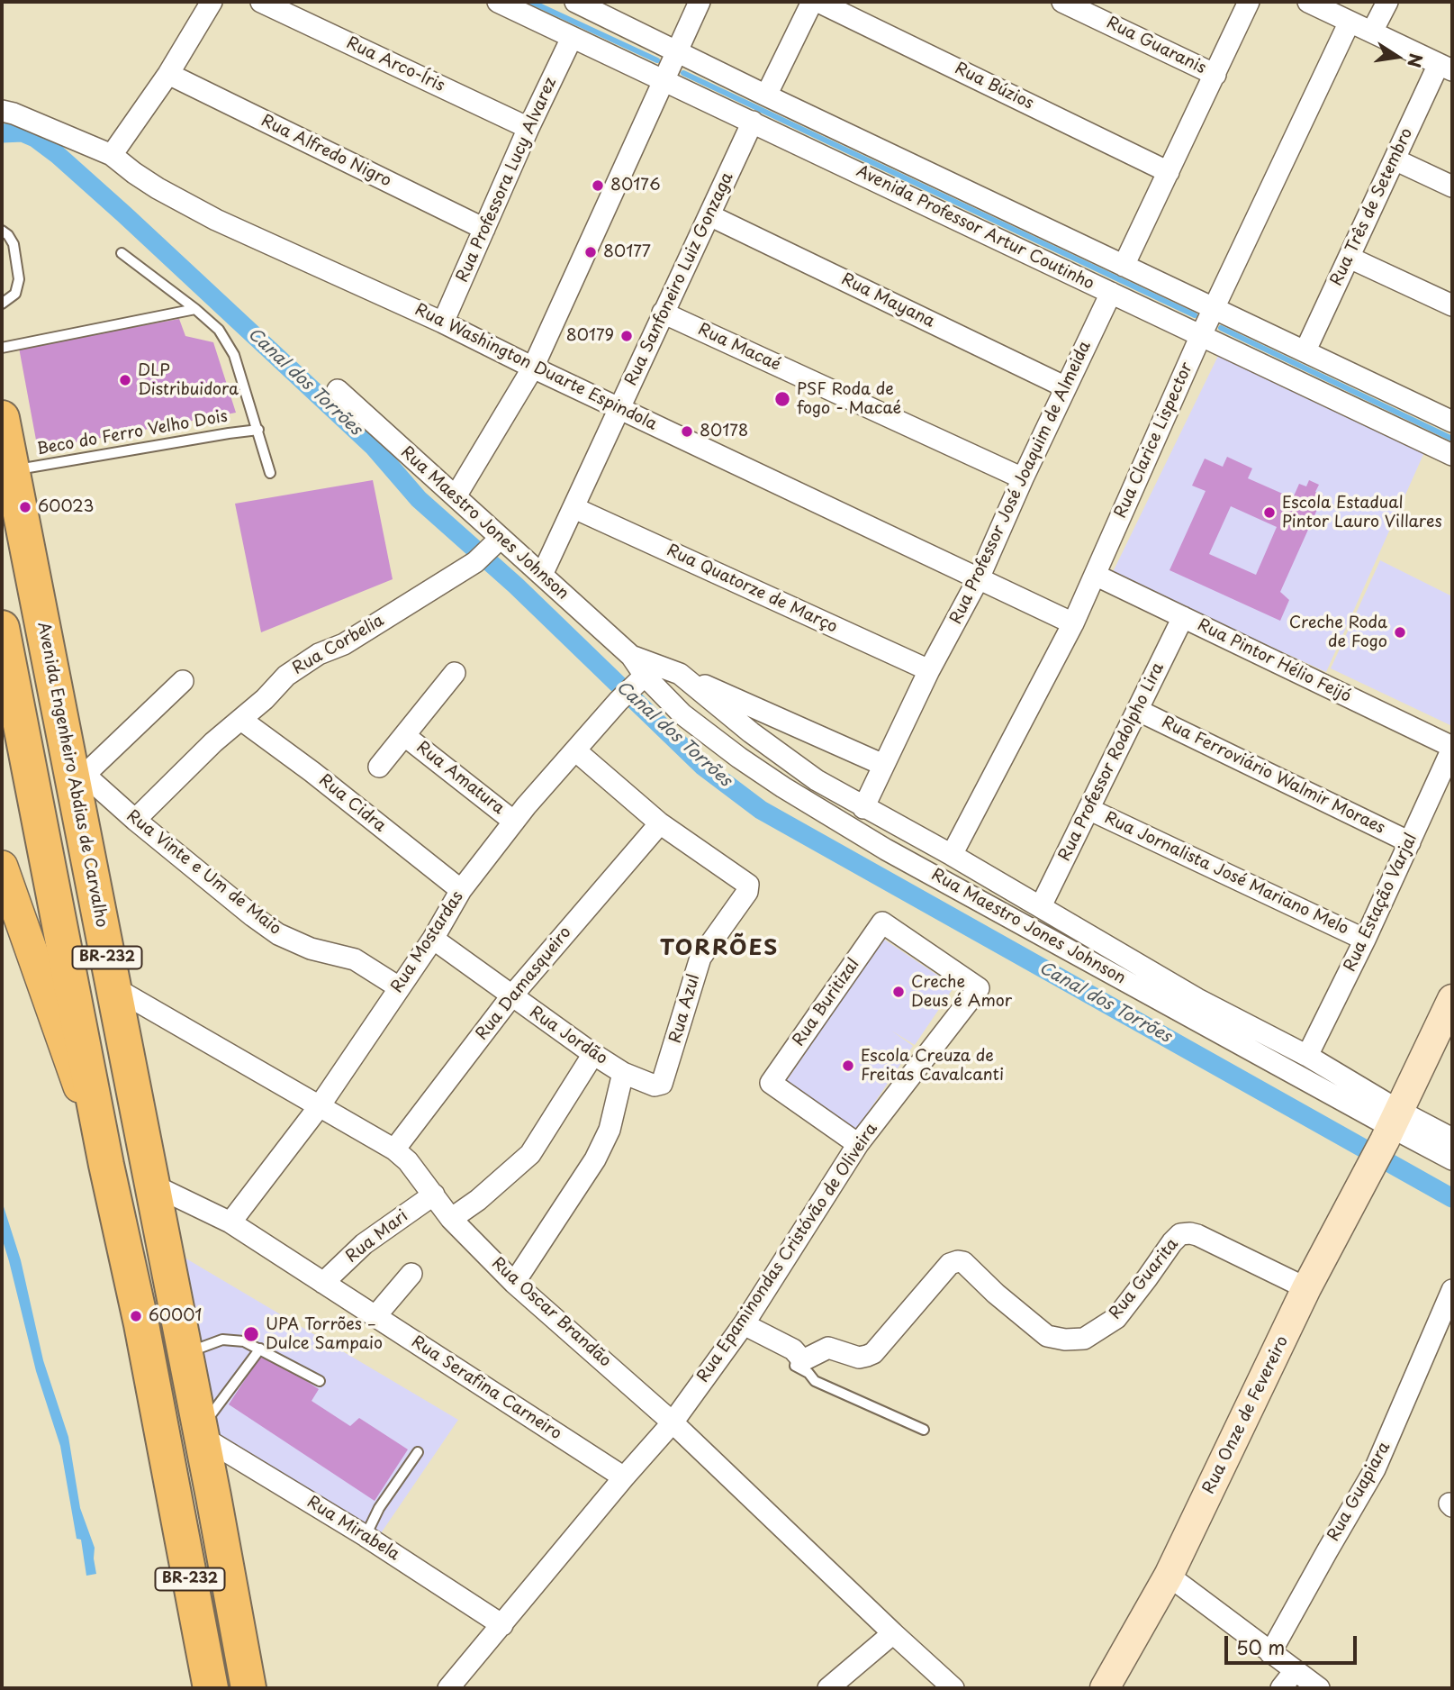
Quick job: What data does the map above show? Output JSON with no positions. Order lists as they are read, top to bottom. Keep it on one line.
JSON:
{"streets":{"highway":["Avenida Engenheiro Abdias de Carvalho","BR-232"],"street":["Rua Guaranis","Rua Arco-Íris","Rua Búzios","Rua Alfredo Nigro","Rua Professora Lucy Alvarez","Rua Três de Setembro","Avenida Professor Artur Coutinho","Rua Sanfoneiro Luiz Gonzaga","Rua Mayana","Rua Macaé","Rua Washington Duarte Espindola","Rua Clarice Lispector","Rua Professor José Joaquim de Almeida","Rua Maestro Jones Johnson","Rua Quatorze de Março","Rua Corbelia","Rua Pintor Hélio Feijó","Rua Professor Rodolpho Lira","Rua Ferroviário Walmir Moraes","Rua Amatura","Rua Cidra","Rua Vinte e Um de Maio","Rua Jornalista José Mariano Melo","Rua Estação Varjal","Rua Mostardas","Rua Damasqueiro","Rua Buritizal","Rua Azul","Rua Jordão","Rua Mari","Rua Epaminondas Cristóvão de Oliveira","Rua Guarita","Rua Oscar Brandão","Rua Serafina Carneiro","Rua Onze de Fevereiro","Rua Guapiara","Rua Mirabela"],"lane":["Beco do Ferro Velho Dois"]},"crossings":[["Rua Arco-Íris","Rua Professora Lucy Alvarez"],["Rua Alfredo Nigro","Rua Professora Lucy Alvarez"],["Rua Professora Lucy Alvarez","Avenida Professor Artur Coutinho"],["Rua Professora Lucy Alvarez","Rua Washington Duarte Espindola"],["Rua Três de Setembro","Avenida Professor Artur Coutinho"],["Avenida Professor Artur Coutinho","Rua Sanfoneiro Luiz Gonzaga"],["Avenida Professor Artur Coutinho","Rua Clarice Lispector"],["Avenida Professor Artur Coutinho","Rua Professor José Joaquim de Almeida"],["Rua Sanfoneiro Luiz Gonzaga","Rua Mayana"],["Rua Sanfoneiro Luiz Gonzaga","Rua Macaé"],["Rua Sanfoneiro Luiz Gonzaga","Rua Washington Duarte Espindola"],["Rua Sanfoneiro Luiz Gonzaga","Rua Maestro Jones Johnson"],["Rua Sanfoneiro Luiz Gonzaga","Rua Quatorze de Março"],["Rua Mayana","Rua Professor José Joaquim de Almeida"],["Rua Macaé","Rua Professor José Joaquim de Almeida"],["Rua Washington Duarte Espindola","Rua Clarice Lispector"],["Rua Washington Duarte Espindola","Rua Professor José Joaquim de Almeida"],["Beco do Ferro Velho Dois","Avenida Engenheiro Abdias de Carvalho"],["Rua Clarice Lispector","Rua Maestro Jones Johnson"],["Rua Clarice Lispector","Rua Pintor Hélio Feijó"],["Rua Professor José Joaquim de Almeida","Rua Maestro Jones Johnson"],["Rua Professor José Joaquim de Almeida","Rua Quatorze de Março"],["Rua Maestro Jones Johnson","Rua Corbelia"],["Rua Maestro Jones Johnson","Rua Professor Rodolpho Lira"],["Rua Maestro Jones Johnson","Rua Estação Varjal"],["Rua Maestro Jones Johnson","Rua Mostardas"],["Rua Maestro Jones Johnson","Rua Onze de Fevereiro"],["Rua Corbelia","Rua Cidra"],["Rua Corbelia","Rua Vinte e Um de Maio"],["Rua Pintor Hélio Feijó","Rua Professor Rodolpho Lira"],["Rua Pintor Hélio Feijó","Rua Estação Varjal"],["Rua Professor Rodolpho Lira","Rua Ferroviário Walmir Moraes"],["Rua Professor Rodolpho Lira","Rua Jornalista José Mariano Melo"],["Avenida Engenheiro Abdias de Carvalho","Rua Vinte e Um de Maio"],["Avenida Engenheiro Abdias de Carvalho","Rua Oscar Brandão"],["Avenida Engenheiro Abdias de Carvalho","Rua Serafina Carneiro"],["Avenida Engenheiro Abdias de Carvalho","Rua Mirabela"],["Rua Ferroviário Walmir Moraes","Rua Estação Varjal"],["Rua Amatura","Rua Mostardas"],["Rua Cidra","Rua Mostardas"],["Rua Vinte e Um de Maio","Rua Mostardas"],["Rua Jornalista José Mariano Melo","Rua Estação Varjal"],["Rua Mostardas","Rua Jordão"],["Rua Mostardas","Rua Oscar Brandão"],["Rua Mostardas","Rua Serafina Carneiro"],["Rua Damasqueiro","Rua Azul"],["Rua Damasqueiro","Rua Jordão"],["Rua Damasqueiro","Rua Oscar Brandão"],["Rua Buritizal","Rua Epaminondas Cristóvão de Oliveira"],["Rua Azul","Rua Jordão"],["Rua Mari","Rua Oscar Brandão"],["Rua Mari","Rua Serafina Carneiro"],["Rua Epaminondas Cristóvão de Oliveira","Rua Oscar Brandão"],["Rua Epaminondas Cristóvão de Oliveira","Rua Serafina Carneiro"],["Rua Epaminondas Cristóvão de Oliveira","Rua Mirabela"],["Rua Guarita","Rua Onze de Fevereiro"]],"districts":["TORRÕES"],"water":["Canal dos Torrões"],"places":["80176","80177","80179","DLP Distribuidora","PSF Roda de fogo - Macaé","80178","60023","Escola Estadual Pintor Lauro Villares","Creche Roda de Fogo","Creche Deus é Amor","Escola Creuza de Freitas Cavalcanti","60001","UPA Torrões – Dulce Sampaio"],"scale_bar":"50 m","north":"right"}
